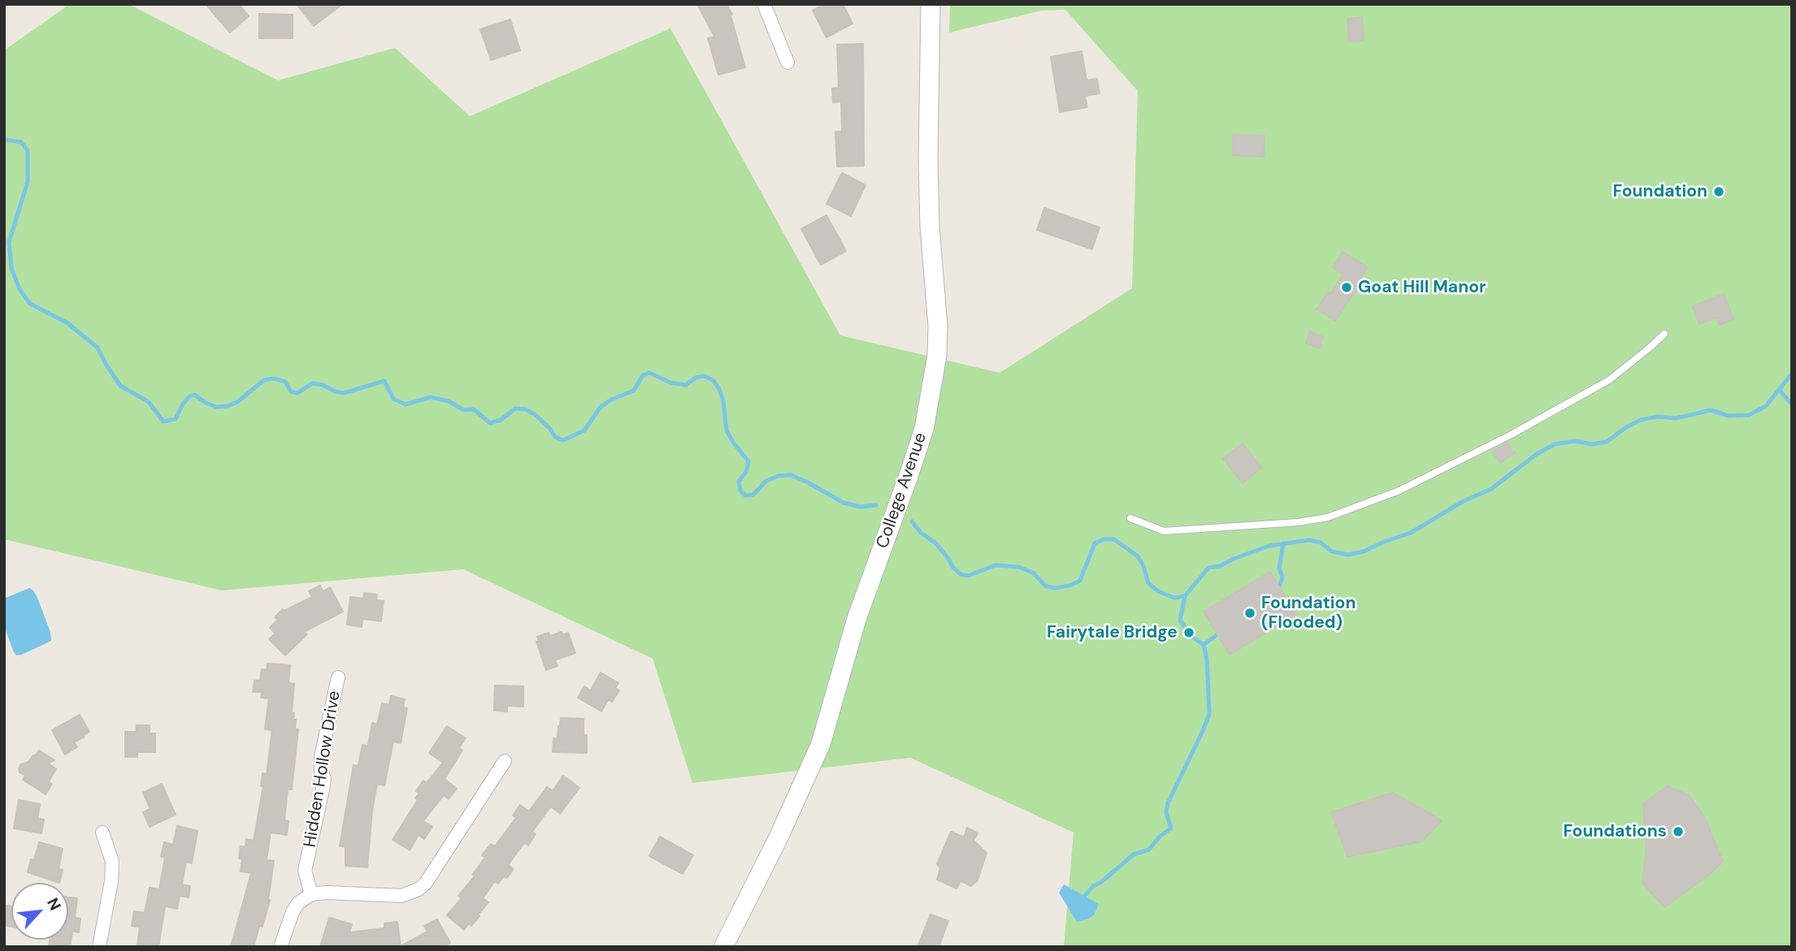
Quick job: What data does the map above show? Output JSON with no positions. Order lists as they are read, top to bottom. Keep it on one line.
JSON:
{"streets":{"street":["College Avenue","Hidden Hollow Drive"]},"places":["Foundation","Goat Hill Manor","Foundation (Flooded)","Fairytale Bridge","Foundations"],"north":"top right"}
